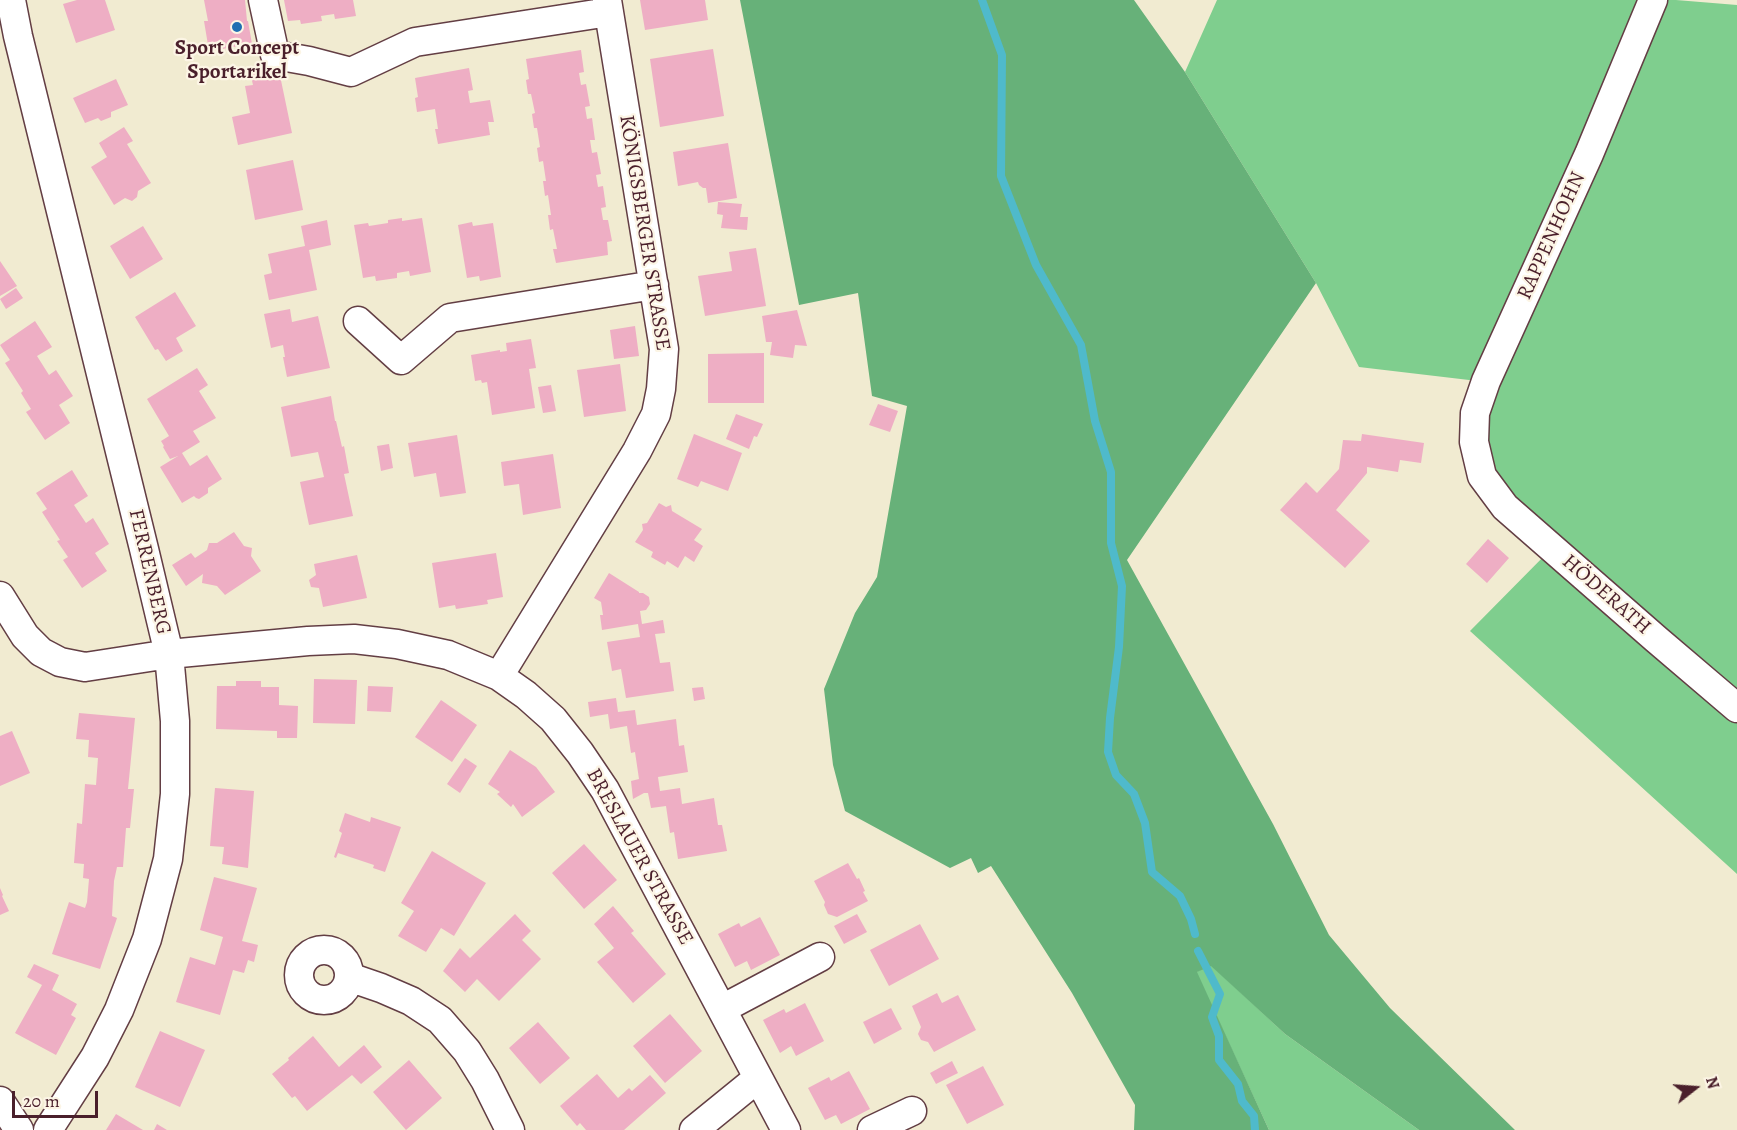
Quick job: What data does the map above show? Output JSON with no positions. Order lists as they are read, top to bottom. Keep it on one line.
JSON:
{"streets":{"street":["KÖNIGSBERGER STRASSE","RAPPENHOHN","FERRENBERG","HÖDERATH","BRESLAUER STRASSE"]},"crossings":[["KÖNIGSBERGER STRASSE","BRESLAUER STRASSE"],["RAPPENHOHN","HÖDERATH"],["FERRENBERG","BRESLAUER STRASSE"]],"places":["Sport Concept Sportarikel"],"scale_bar":"20 m","north":"right"}
